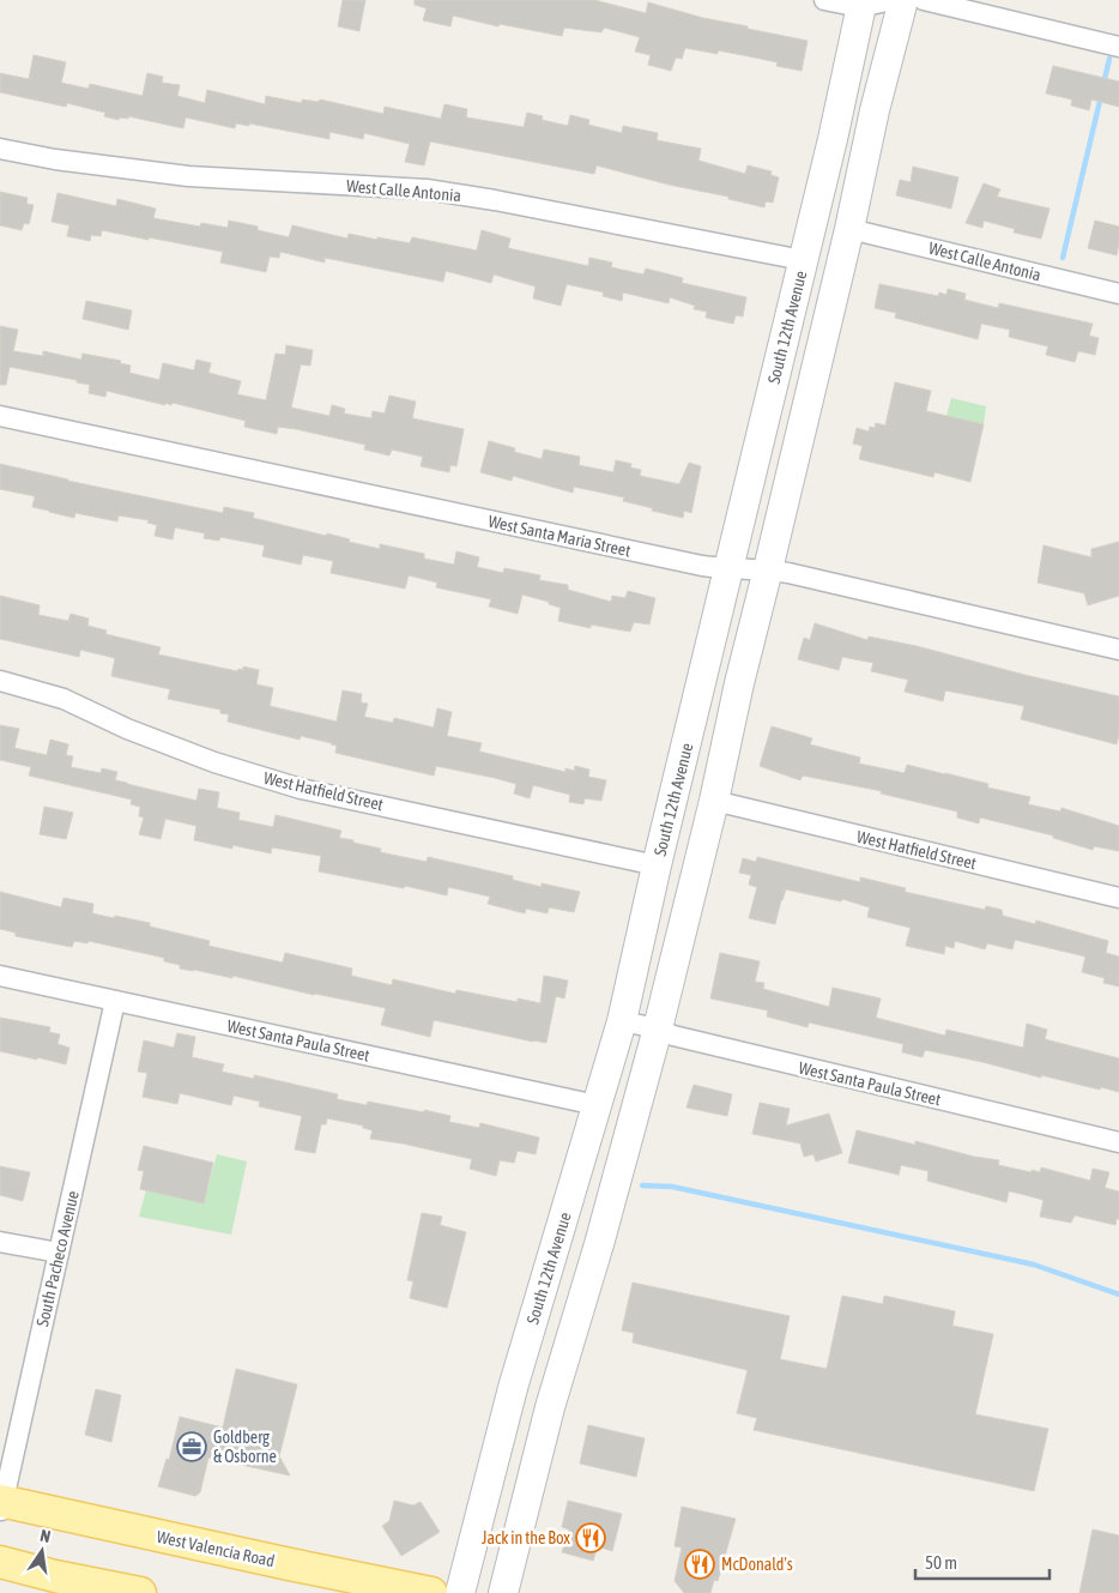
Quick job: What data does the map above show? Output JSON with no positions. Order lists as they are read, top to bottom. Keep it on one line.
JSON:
{"streets":{"main road":["South 12th Avenue","West Valencia Road"],"street":["West Calle Antonia","West Santa Maria Street","West Hatfield Street","West Santa Paula Street","South Pacheco Avenue"]},"crossings":[["West Calle Antonia","South 12th Avenue"],["South 12th Avenue","West Santa Maria Street"],["South 12th Avenue","West Hatfield Street"],["South 12th Avenue","West Santa Paula Street"],["West Santa Paula Street","South Pacheco Avenue"],["South Pacheco Avenue","West Valencia Road"]],"places":{"office":["Goldberg & Osborne"],"restaurant":["Jack in the Box","McDonald's"]},"scale_bar":"50 m","north":"top"}
